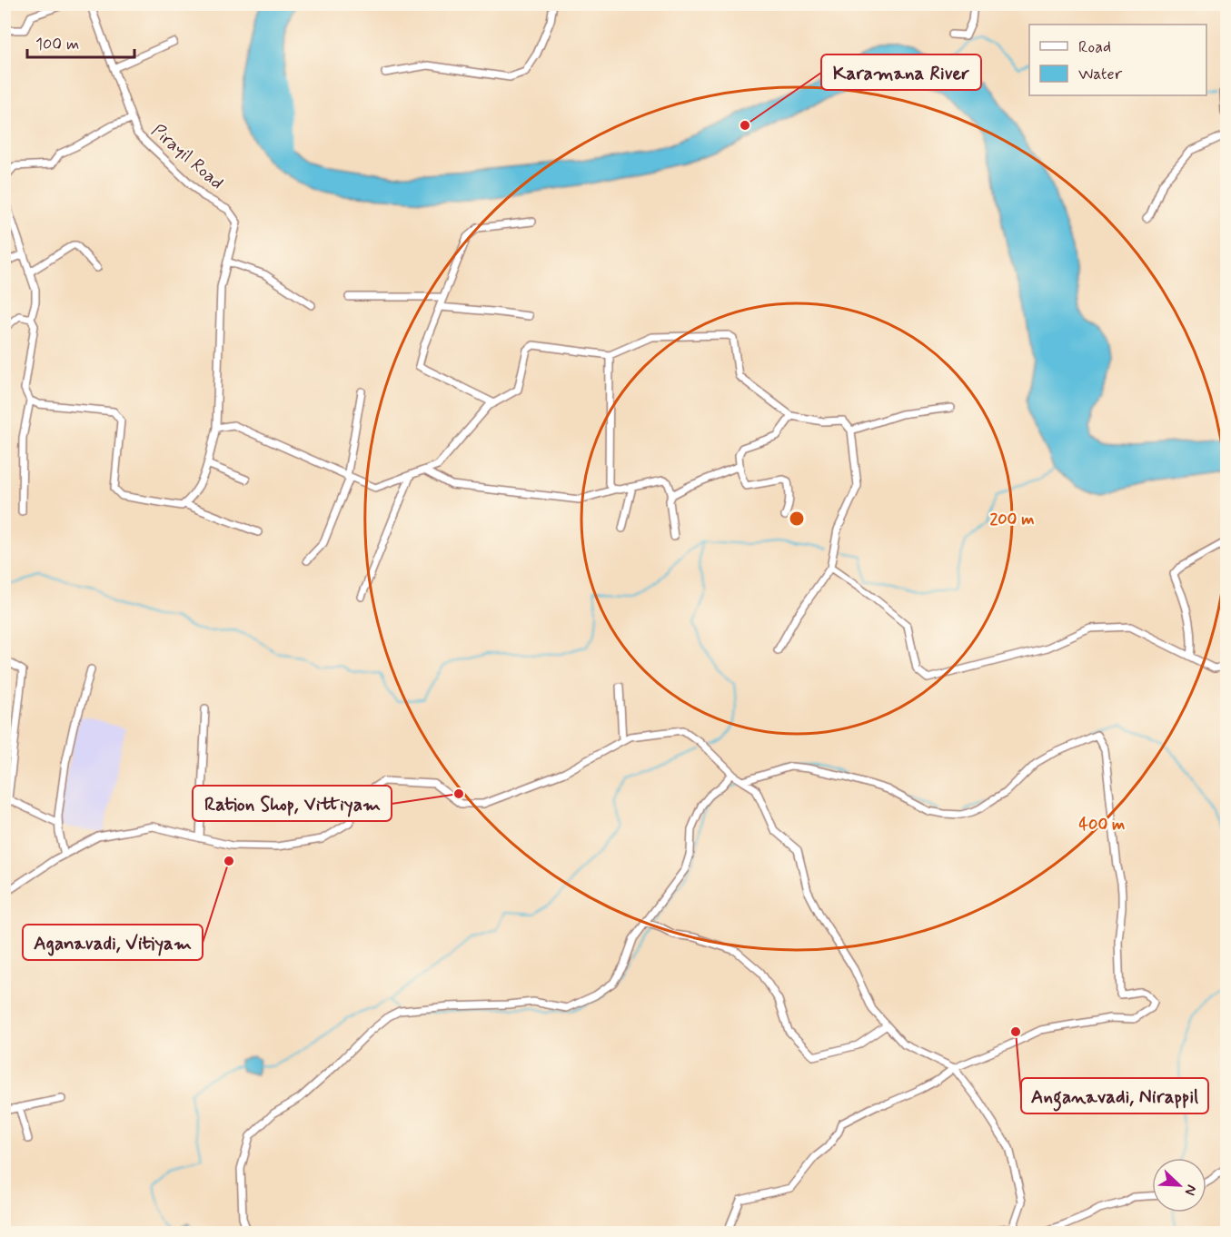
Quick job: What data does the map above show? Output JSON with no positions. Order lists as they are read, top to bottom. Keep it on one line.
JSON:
{"streets":{"street":["Pirayil Road"]},"places":["Karamana River","Ration Shop, Vittiyam","Aganavadi, Vitiyam","Anganavadi, Nirappil"],"legend":["Road","Water"],"scale_bar":"100 m","north":"bottom right","rings":["200 m","400 m"]}
